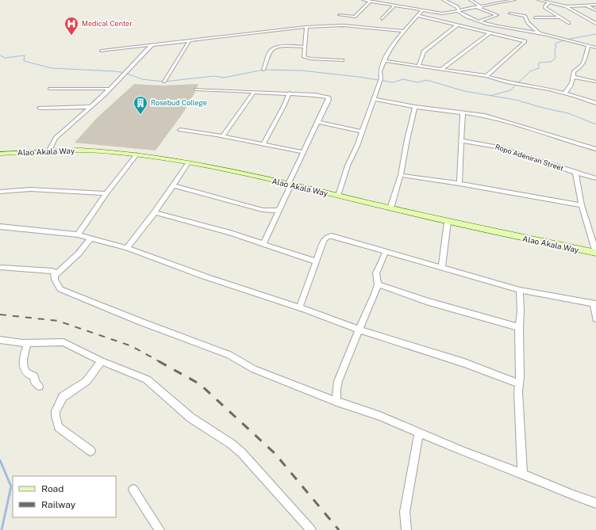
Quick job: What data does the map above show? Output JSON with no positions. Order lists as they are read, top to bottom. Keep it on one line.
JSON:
{"streets":{"street":["Alao Akala Way","Ropo Adeniran Street"]},"places":{"hospital":["Medical Center"],"building":["Rosebud College"]},"legend":["Road","Railway"]}
